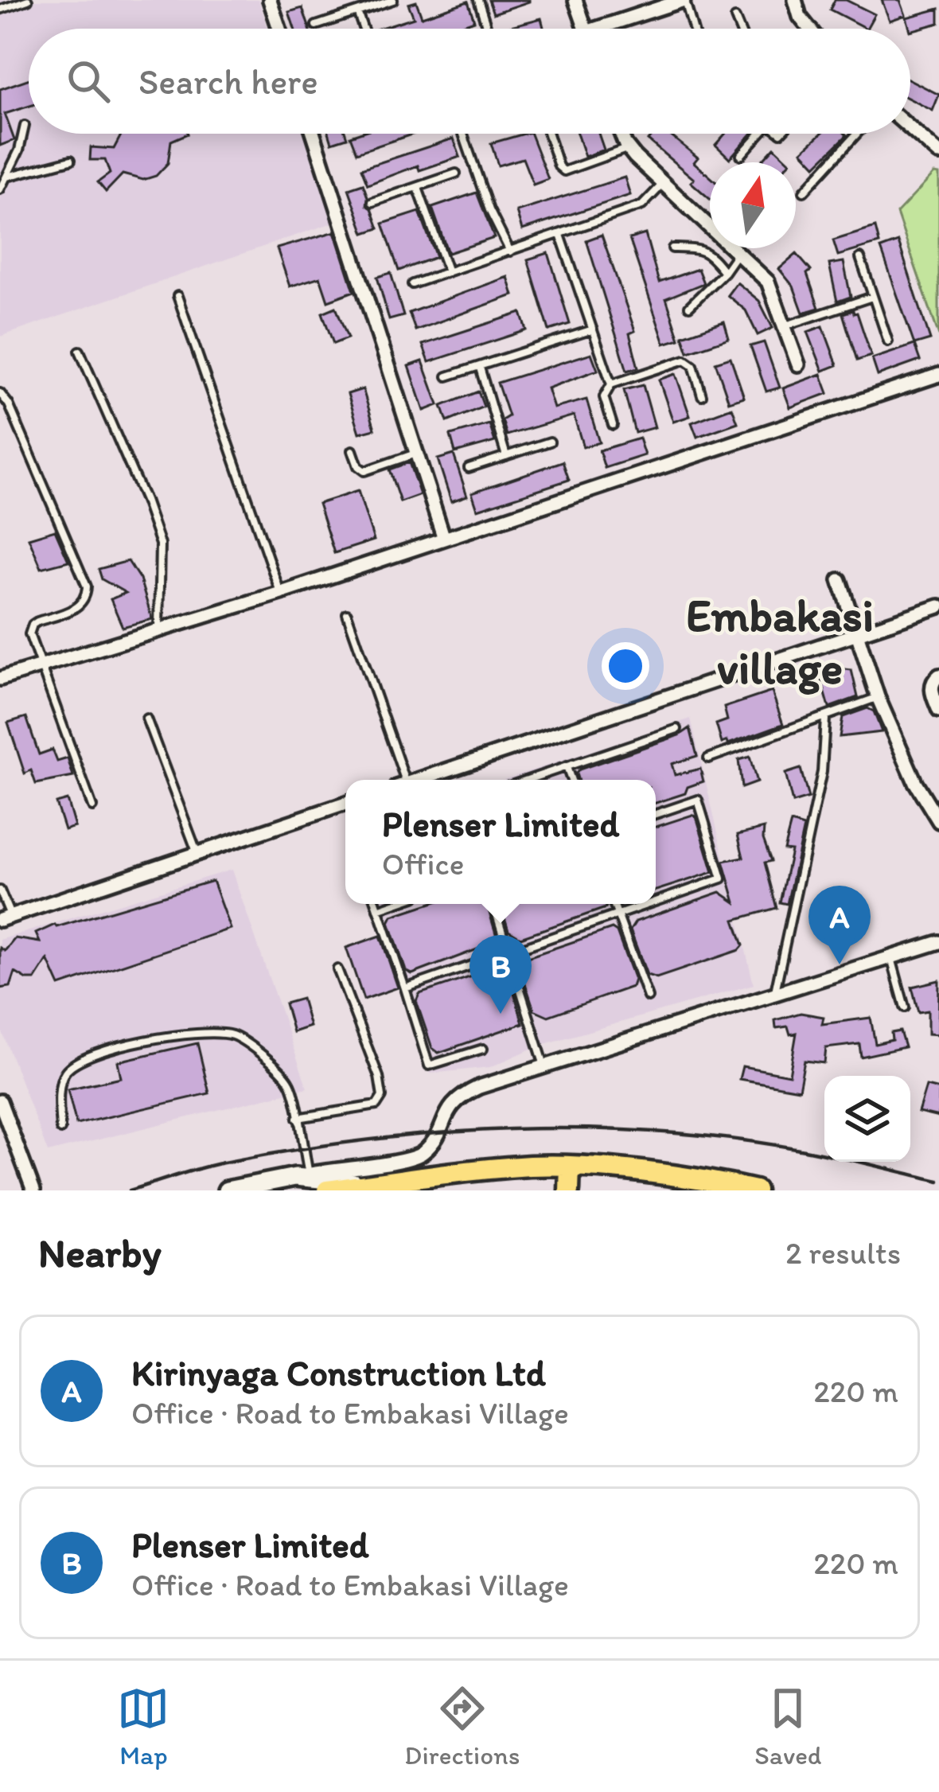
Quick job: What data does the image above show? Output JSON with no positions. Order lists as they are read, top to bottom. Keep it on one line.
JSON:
{"districts":["Embakasi village"],"north":"top","page":{"search":"Search here","popup":["Plenser Limited","Office"],"pins":["A","B"],"heading":["Nearby","2 results"],"list":[{"mark":"A","name":"Kirinyaga Construction Ltd","note":"Office · Road to Embakasi Village","value":"220 m"},{"mark":"B","name":"Plenser Limited","note":"Office · Road to Embakasi Village","value":"220 m"}],"nav":["Map","Directions","Saved"]}}
